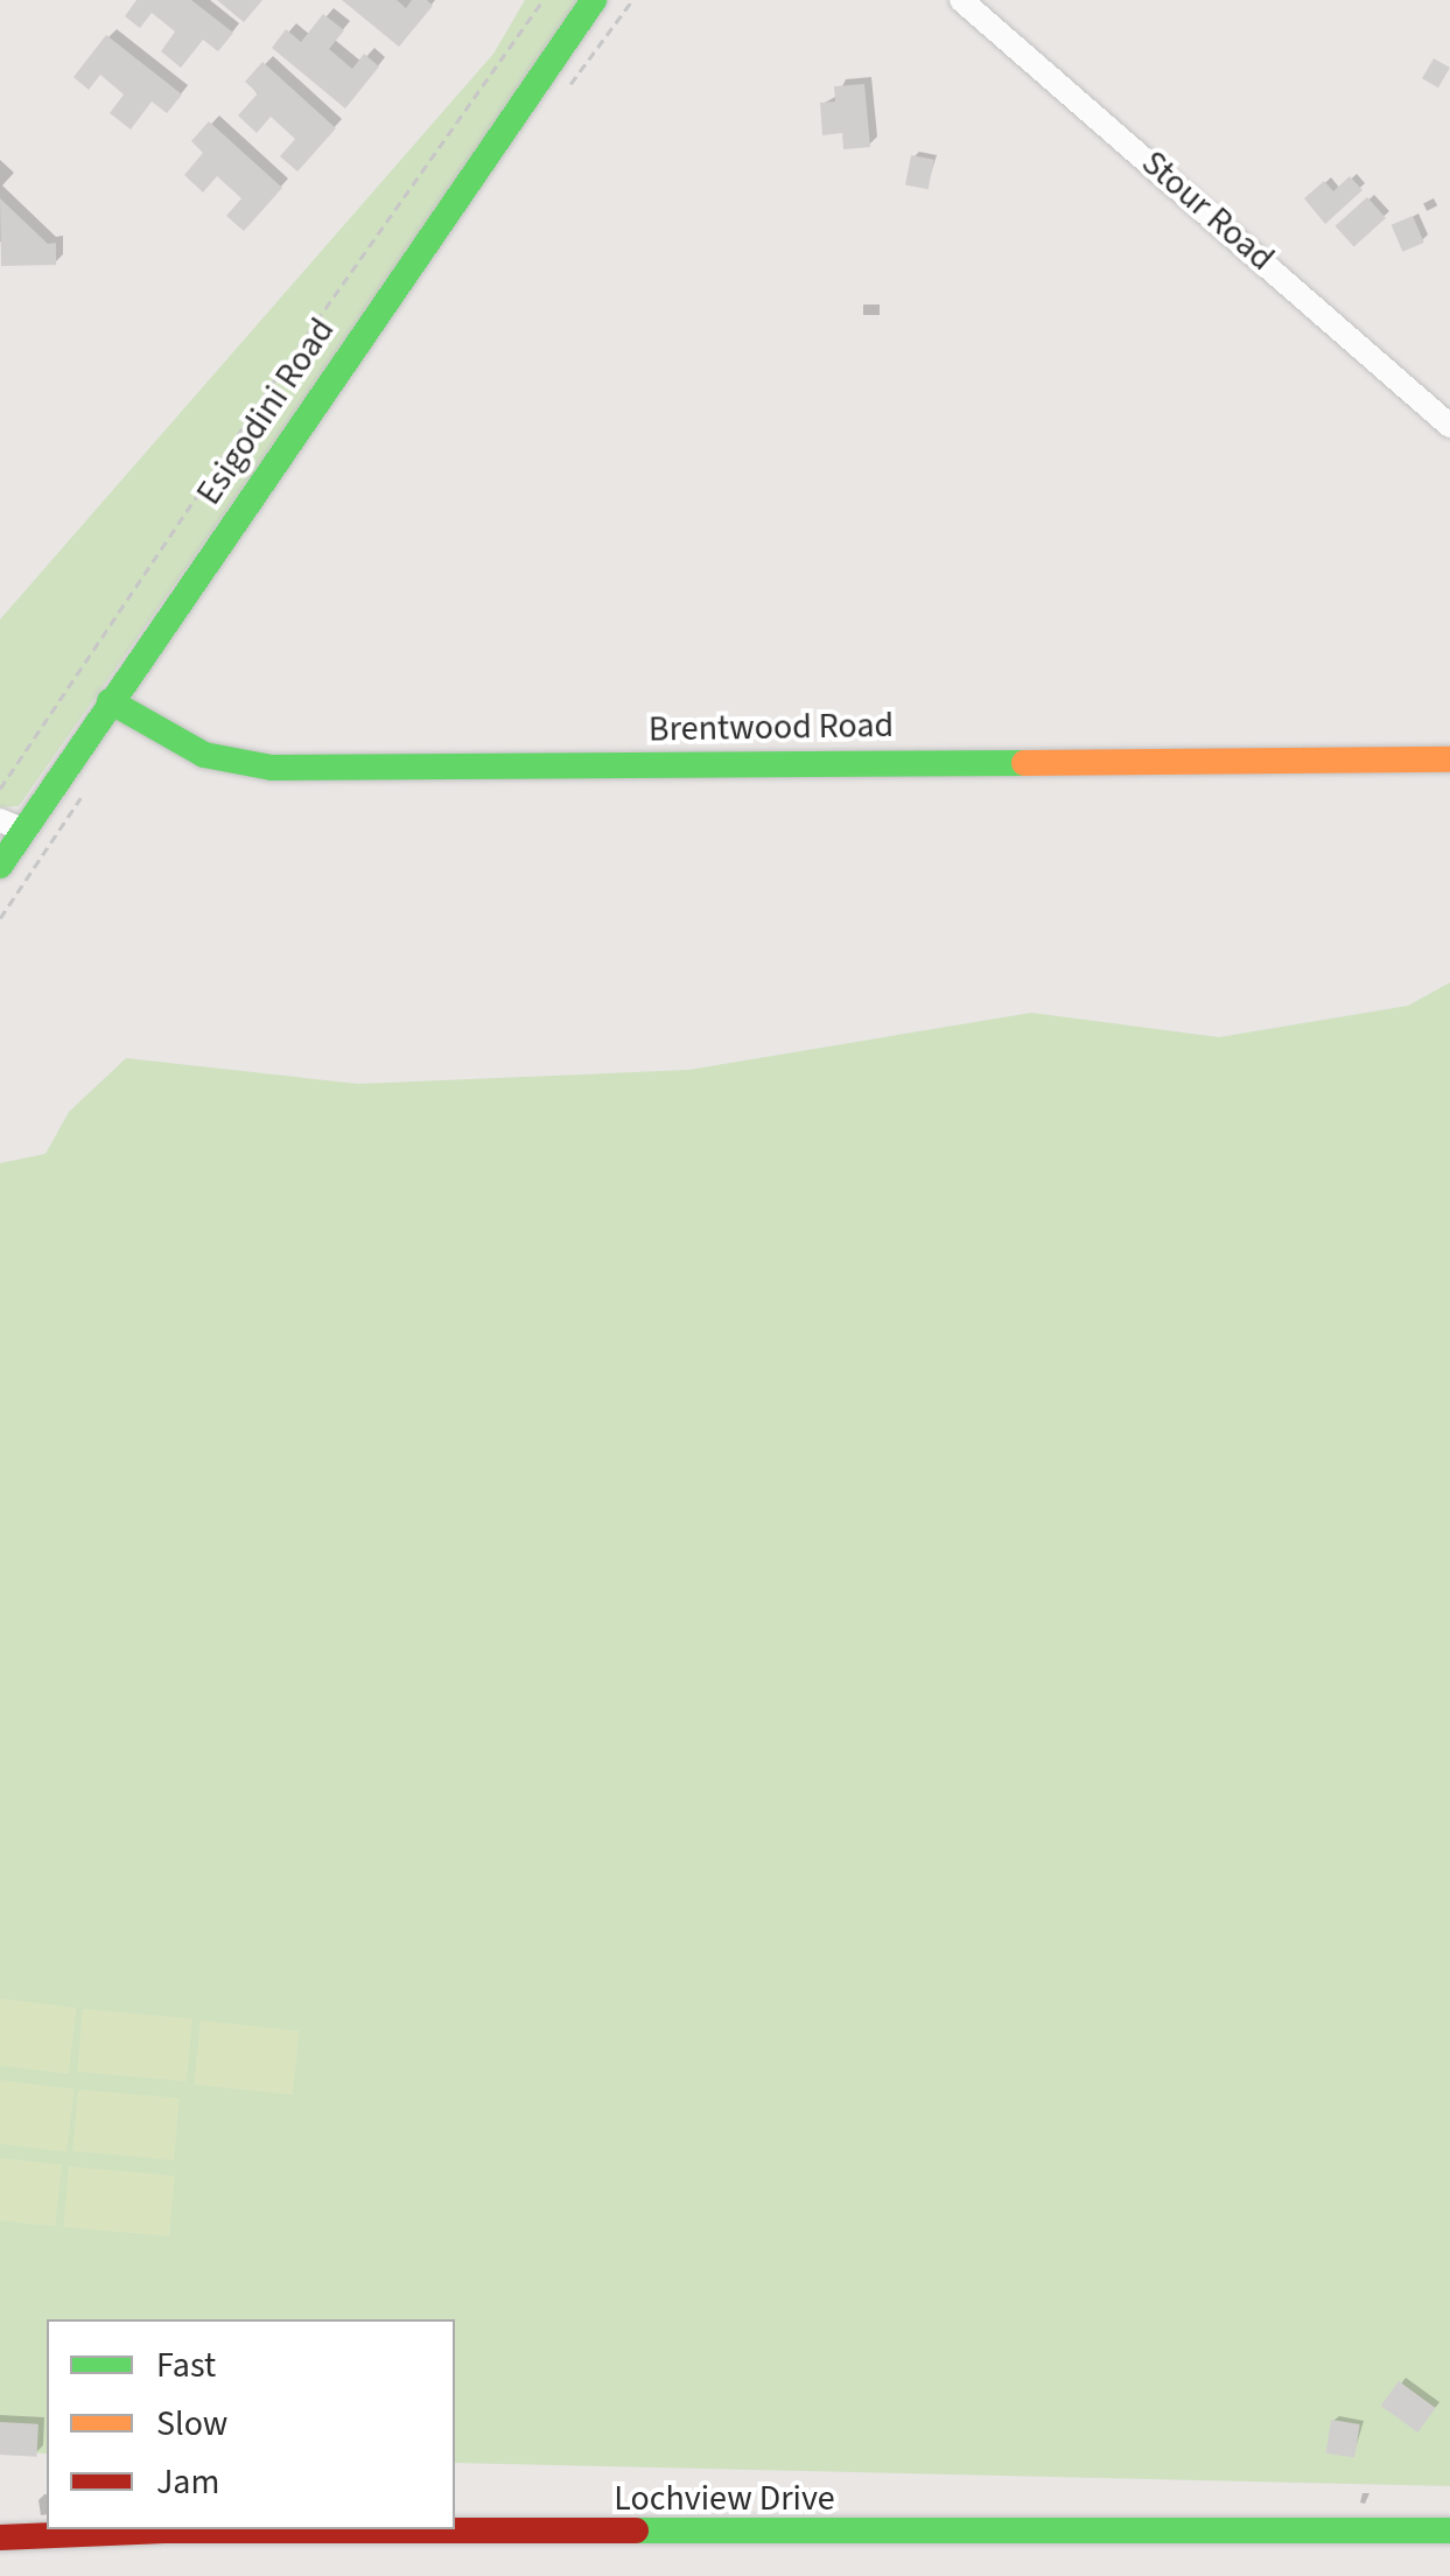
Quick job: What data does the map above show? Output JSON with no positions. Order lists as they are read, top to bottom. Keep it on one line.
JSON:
{"streets":{"street":["Stour Road","Esigodini Road","Brentwood Road","Lochview Drive"]},"crossings":[["Esigodini Road","Brentwood Road"]],"legend":["Fast","Slow","Jam"]}
